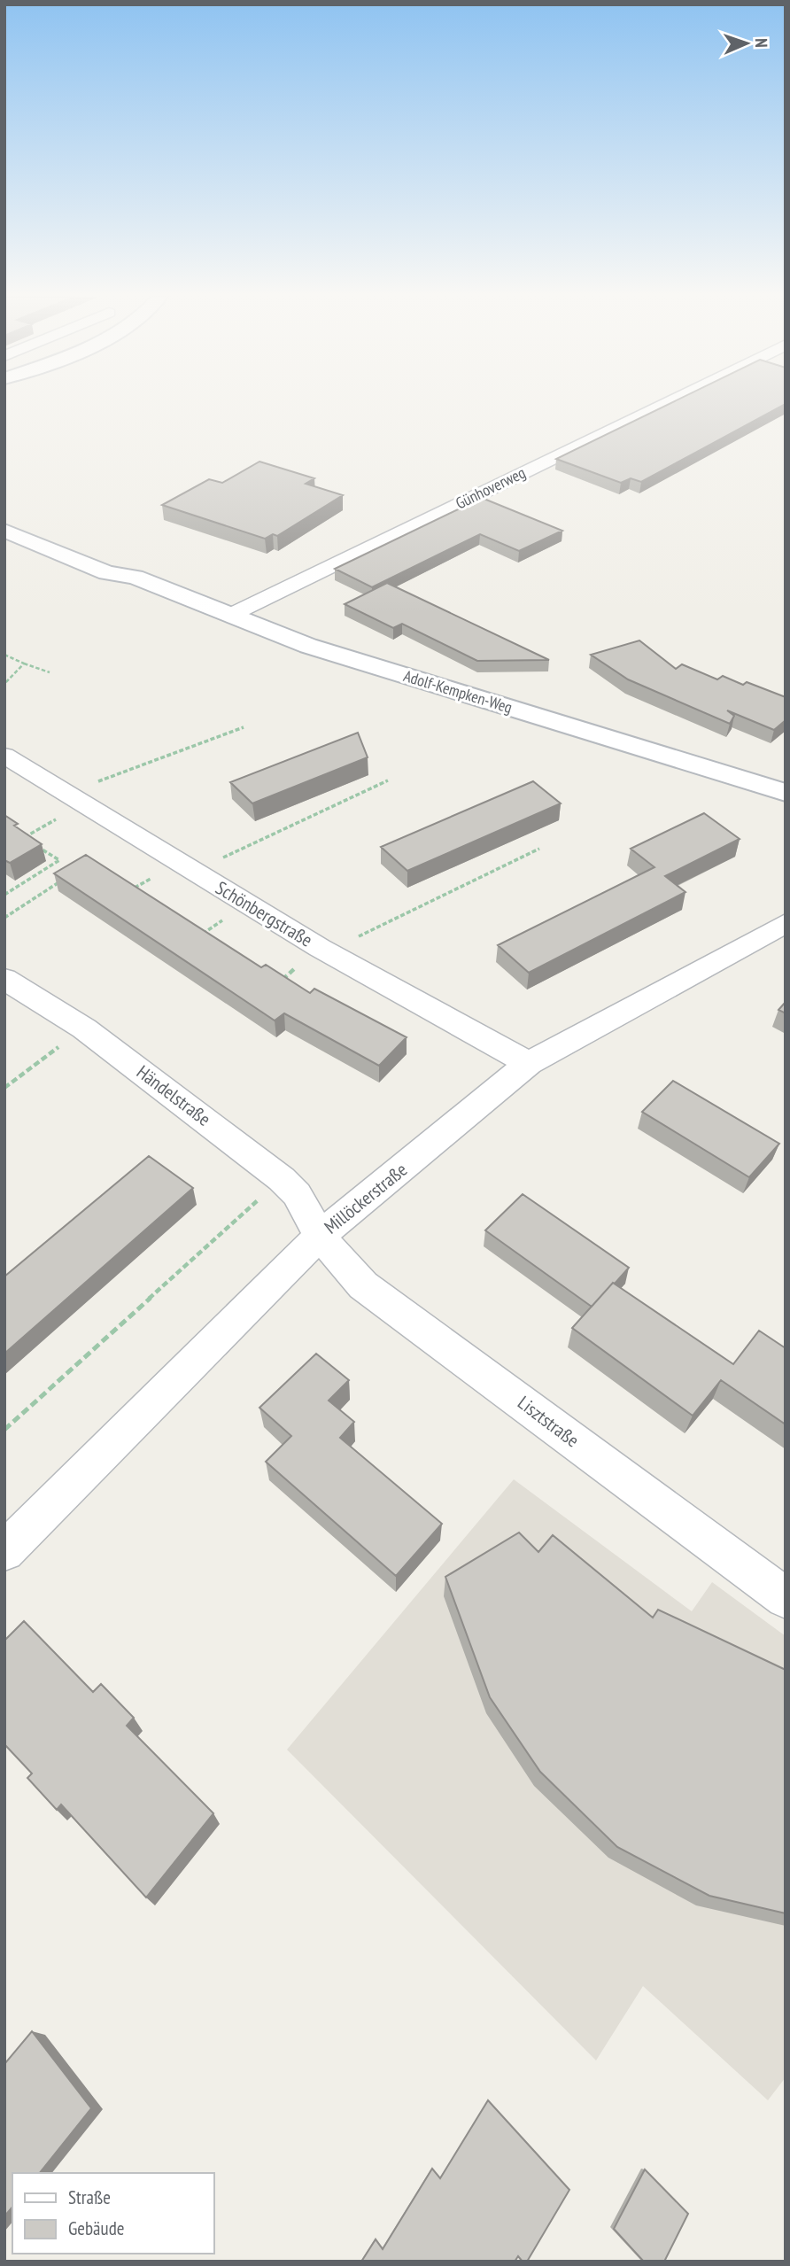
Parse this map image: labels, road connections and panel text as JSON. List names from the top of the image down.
{
  "streets": {
    "main road": ["Adolf-Kempken-Weg"],
    "street": [
      "Günhoverweg",
      "Schönbergstraße",
      "Händelstraße",
      "Millöckerstraße",
      "Lisztstraße"
    ]
  },
  "crossings": [
    ["Günhoverweg", "Adolf-Kempken-Weg"],
    ["Schönbergstraße", "Millöckerstraße"],
    ["Händelstraße", "Millöckerstraße"],
    ["Händelstraße", "Lisztstraße"],
    ["Millöckerstraße", "Lisztstraße"]
  ],
  "legend": ["Straße", "Gebäude"],
  "north": "right"
}
